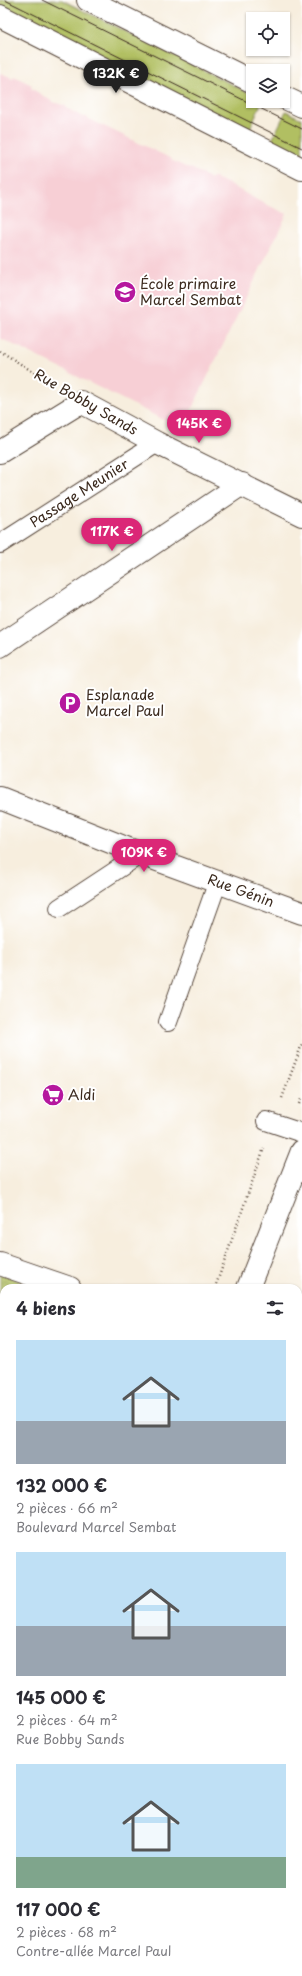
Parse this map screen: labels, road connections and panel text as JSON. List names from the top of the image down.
{
  "streets": {
    "street": ["Rue Bobby Sands", "Rue Génin"],
    "lane": ["Passage Meunier"]
  },
  "crossings": [
    ["Rue Bobby Sands", "Passage Meunier"]
  ],
  "places": {
    "school or university": ["École primaire Marcel Sembat"],
    "parking": ["Esplanade Marcel Paul"],
    "supermarket": ["Aldi"]
  },
  "page": {
    "price": [
      "132K €",
      "145K €",
      "117K €",
      "109K €"
    ],
    "heading": "4 biens",
    "list": [
      {
        "name": "132 000 €",
        "note": "2 pièces · 66 m² · Boulevard Marcel Sembat"
      },
      {
        "name": "145 000 €",
        "note": "2 pièces · 64 m² · Rue Bobby Sands"
      },
      {
        "name": "117 000 €",
        "note": "2 pièces · 68 m² · Contre-allée Marcel Paul"
      }
    ]
  }
}
